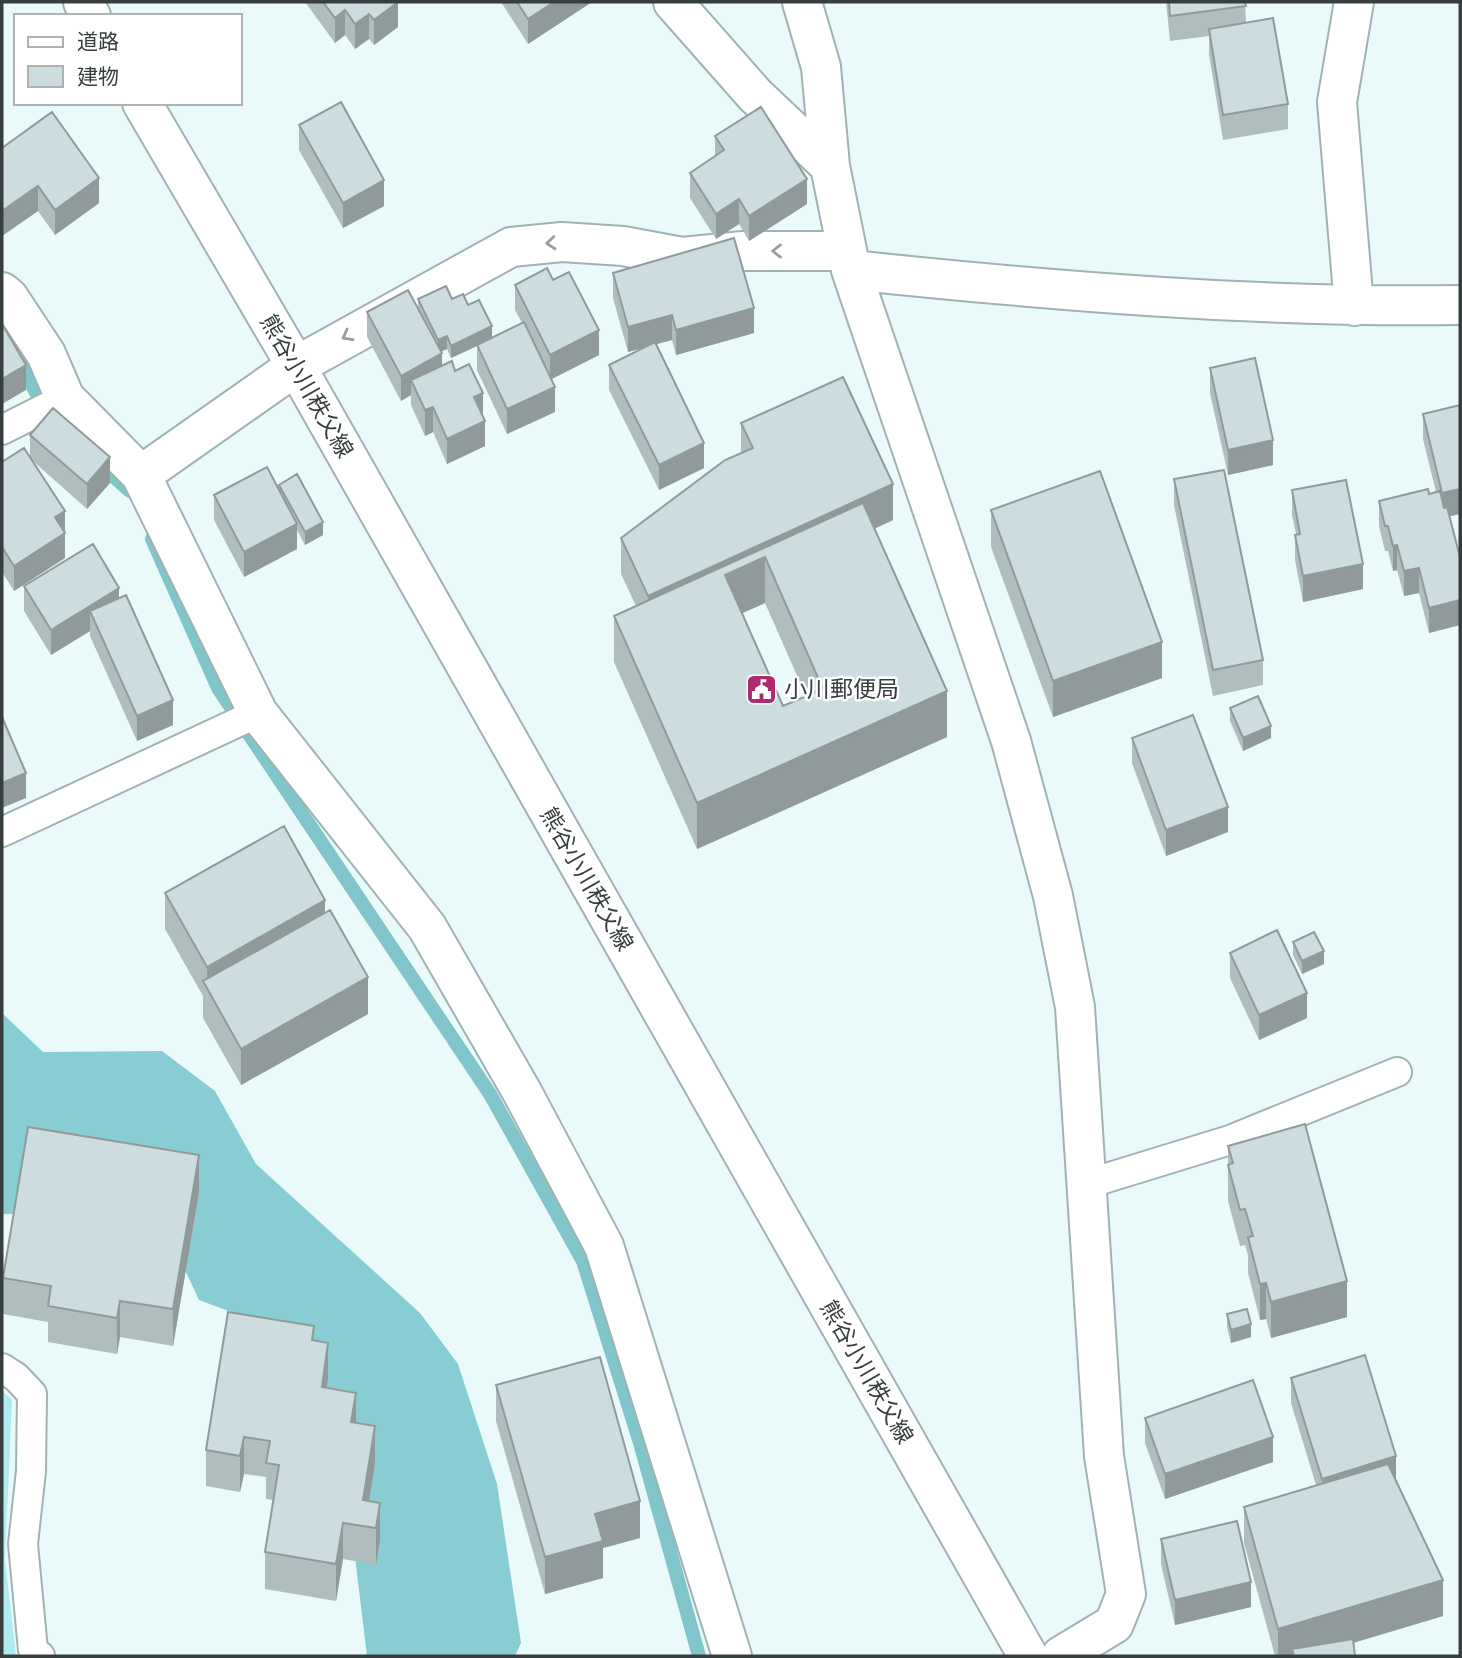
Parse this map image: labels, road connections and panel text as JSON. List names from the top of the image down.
{
  "streets": {
    "street": ["熊谷小川秩父線"]
  },
  "places": {
    "public building": ["小川郵便局"]
  },
  "legend": ["道路", "建物"]
}
